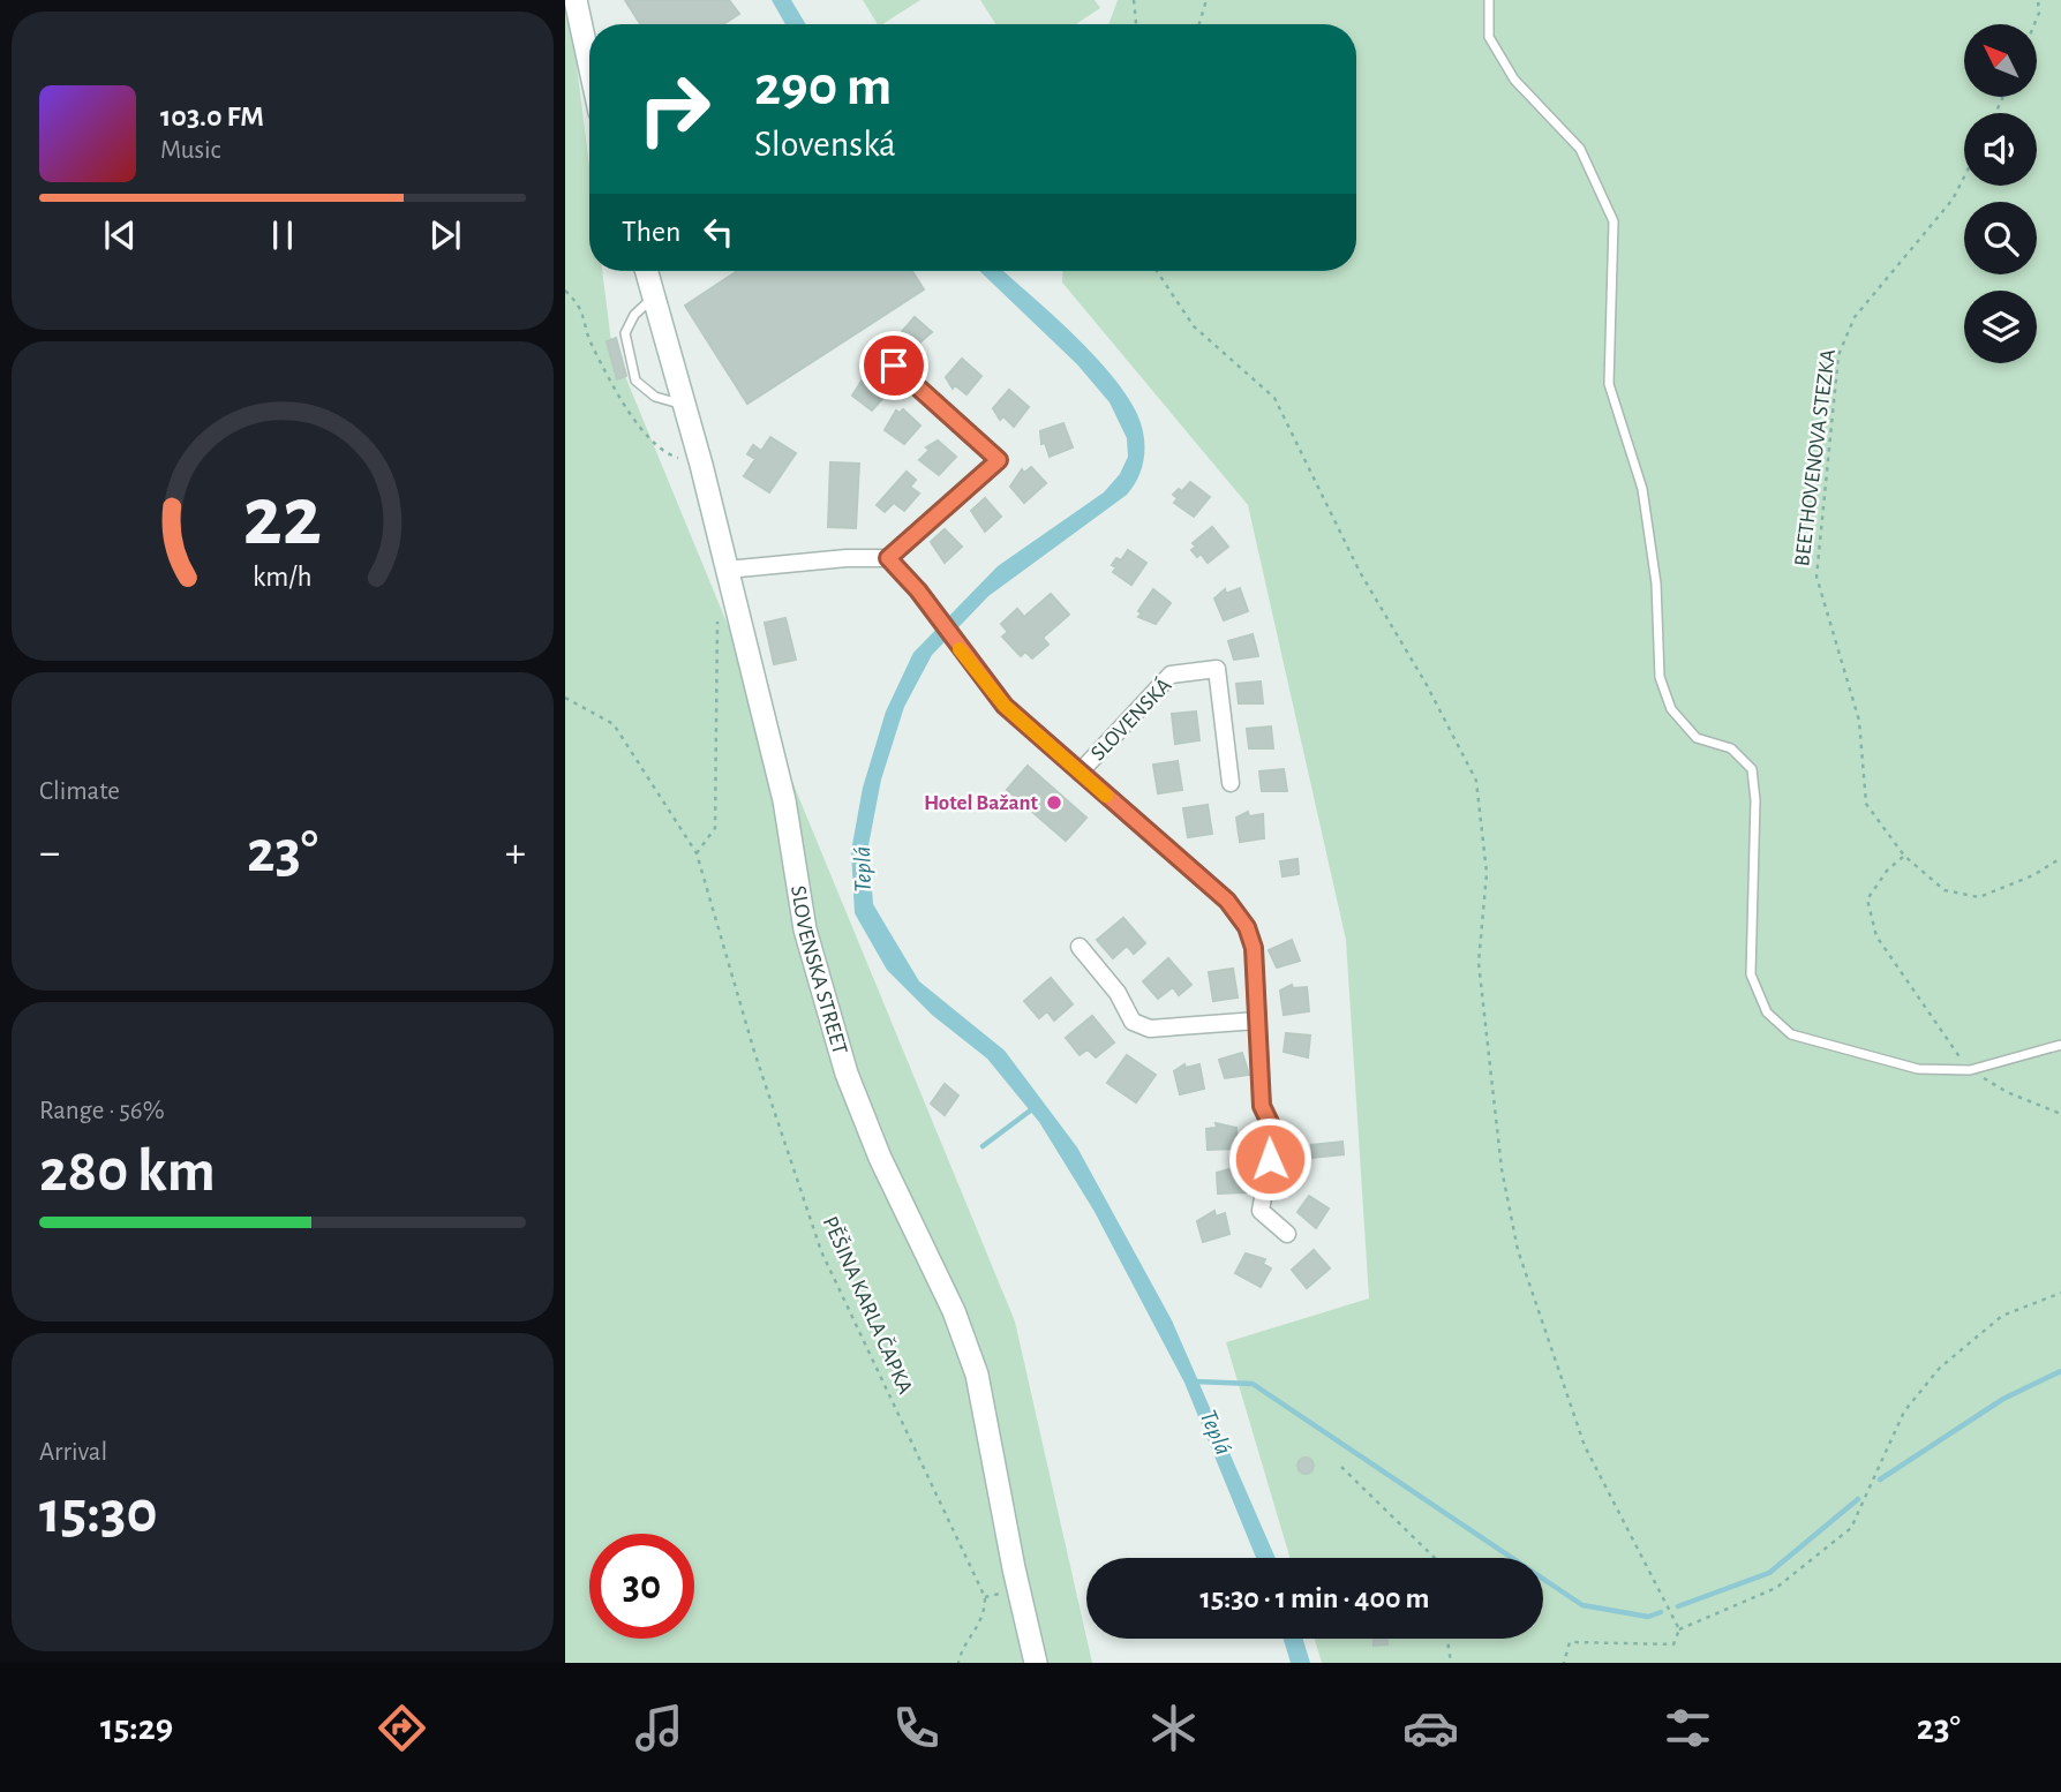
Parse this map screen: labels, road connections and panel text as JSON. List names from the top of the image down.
{
  "streets": {
    "street": ["SLOVENSKÁ", "SLOVENSKA STREET"],
    "path": ["BEETHOVENOVA STEZKA", "PĚŠINA KARLA ČAPKA"]
  },
  "water": ["Teplá"],
  "places": ["Hotel Bažant"],
  "north": "top left",
  "page": {
    "turn": ["290 m", "Slovenská"],
    "song": ["103.0 FM", "Music"],
    "then": "Then",
    "tile": [
      "Climate",
      ["Range · 56%", "280 km"],
      ["Arrival", "15:30"]
    ],
    "heat": ["−", "23°", "+"],
    "limit": "30",
    "trip": "15:30 · 1 min · 400 m",
    "tabs": ["15:29", "23°"],
    "gauge": ["22", "km/h"]
  }
}
